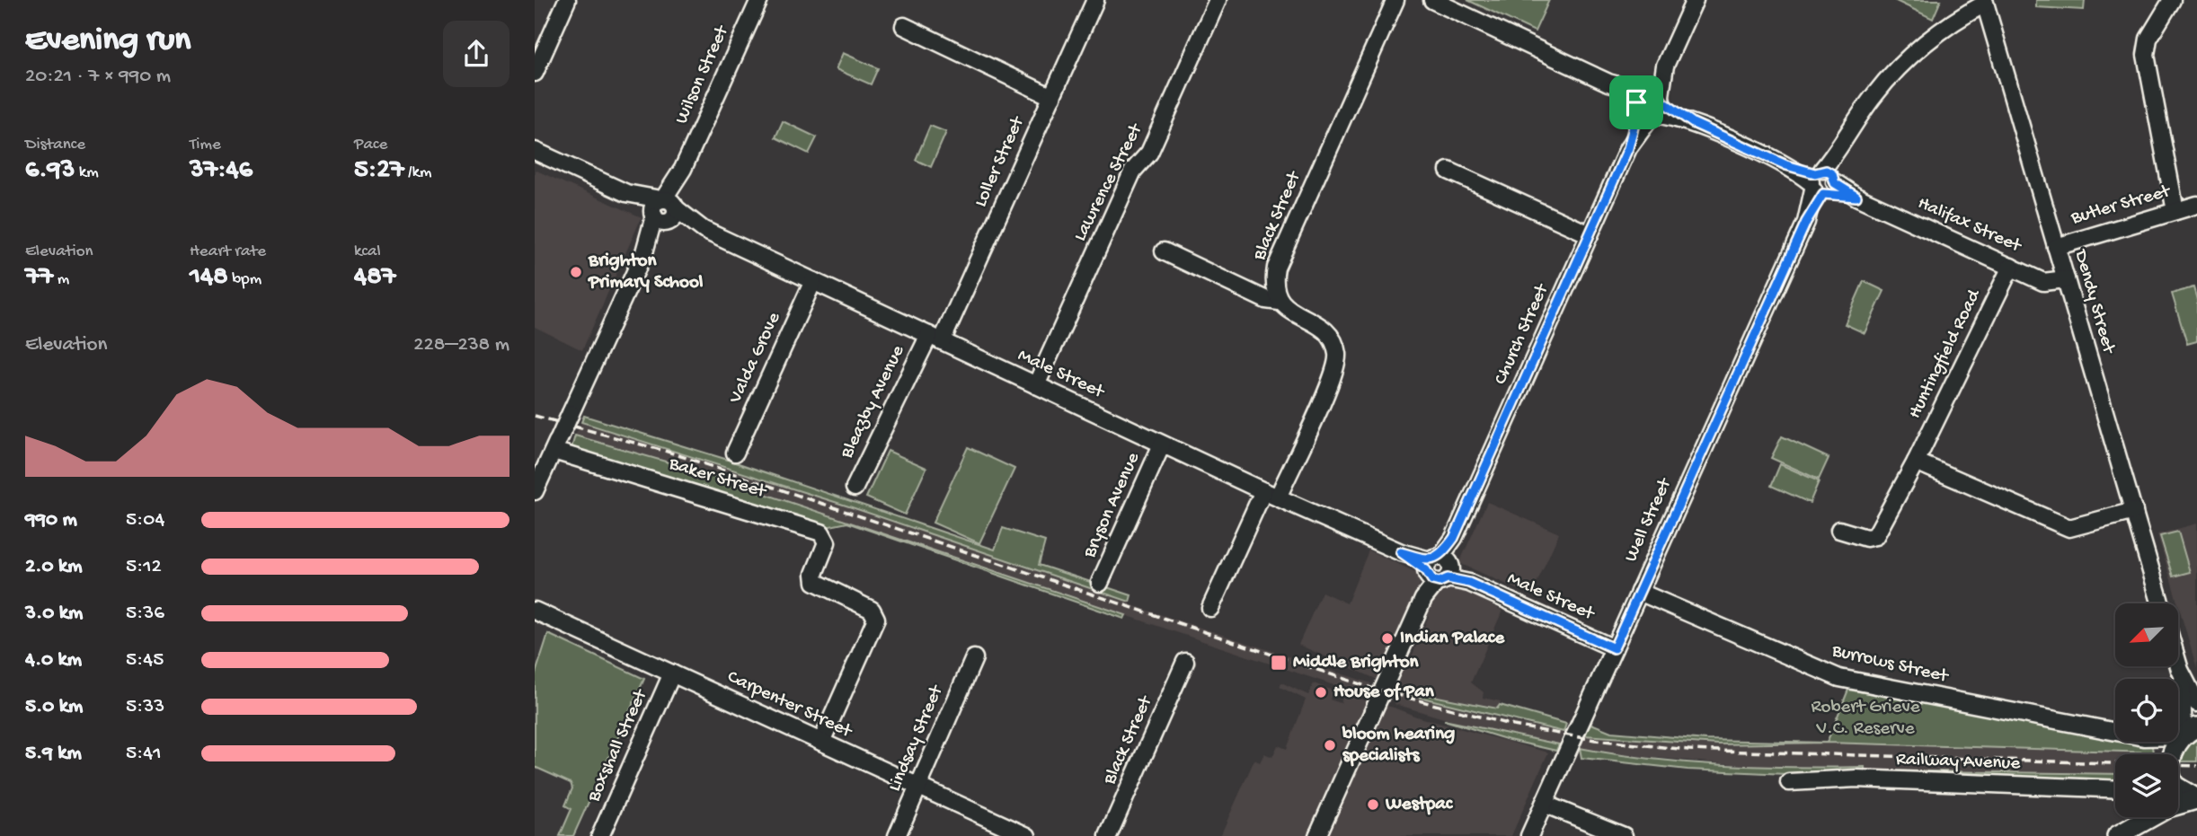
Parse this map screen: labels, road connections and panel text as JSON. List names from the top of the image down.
{
  "streets": {
    "street": [
      "Wilson Street",
      "Loller Street",
      "Lawrence Street",
      "Butler Street",
      "Black Street",
      "Halifax Street",
      "Dendy Street",
      "Church Street",
      "Huntingfield Road",
      "Valda Grove",
      "Male Street",
      "Bleazby Avenue",
      "Baker Street",
      "Bryson Avenue",
      "Well Street",
      "Burrows Street",
      "Carpenter Street",
      "Lindsay Street",
      "Boxshall Street",
      "Railway Avenue"
    ]
  },
  "crossings": [
    ["Wilson Street", "Male Street"],
    ["Wilson Street", "Baker Street"],
    ["Loller Street", "Male Street"],
    ["Loller Street", "Bleazby Avenue"],
    ["Lawrence Street", "Male Street"],
    ["Butler Street", "Dendy Street"],
    ["Halifax Street", "Dendy Street"],
    ["Halifax Street", "Church Street"],
    ["Halifax Street", "Huntingfield Road"],
    ["Halifax Street", "Well Street"],
    ["Dendy Street", "Well Street"],
    ["Church Street", "Male Street"],
    ["Valda Grove", "Male Street"],
    ["Male Street", "Bleazby Avenue"],
    ["Male Street", "Bryson Avenue"],
    ["Male Street", "Well Street"],
    ["Baker Street", "Carpenter Street"],
    ["Well Street", "Burrows Street"],
    ["Carpenter Street", "Lindsay Street"],
    ["Carpenter Street", "Boxshall Street"]
  ],
  "parks": ["Robert Grieve V.C. Reserve"],
  "places": {
    "other": [
      "Brighton Primary School",
      "Indian Palace",
      "House of Pan",
      "bloom hearing specialists",
      "Westpac"
    ],
    "transit": ["Middle Brighton"]
  },
  "north": "bottom left",
  "page": {
    "heading": ["Evening run", "20:21 · 7 × 990 m"],
    "stats": [
      ["Distance", "6.93 km"],
      ["Time", "37:46"],
      ["Pace", "5:27 /km"],
      ["Elevation", "77 m"],
      ["Heart rate", "148 bpm"],
      ["kcal", "487"]
    ],
    "chart": ["Elevation", "228–238 m"],
    "list": [
      {
        "name": "990 m",
        "note": "5:04"
      },
      {
        "name": "2.0 km",
        "note": "5:12"
      },
      {
        "name": "3.0 km",
        "note": "5:36"
      },
      {
        "name": "4.0 km",
        "note": "5:45"
      },
      {
        "name": "5.0 km",
        "note": "5:33"
      },
      {
        "name": "5.9 km",
        "note": "5:41"
      }
    ]
  }
}
